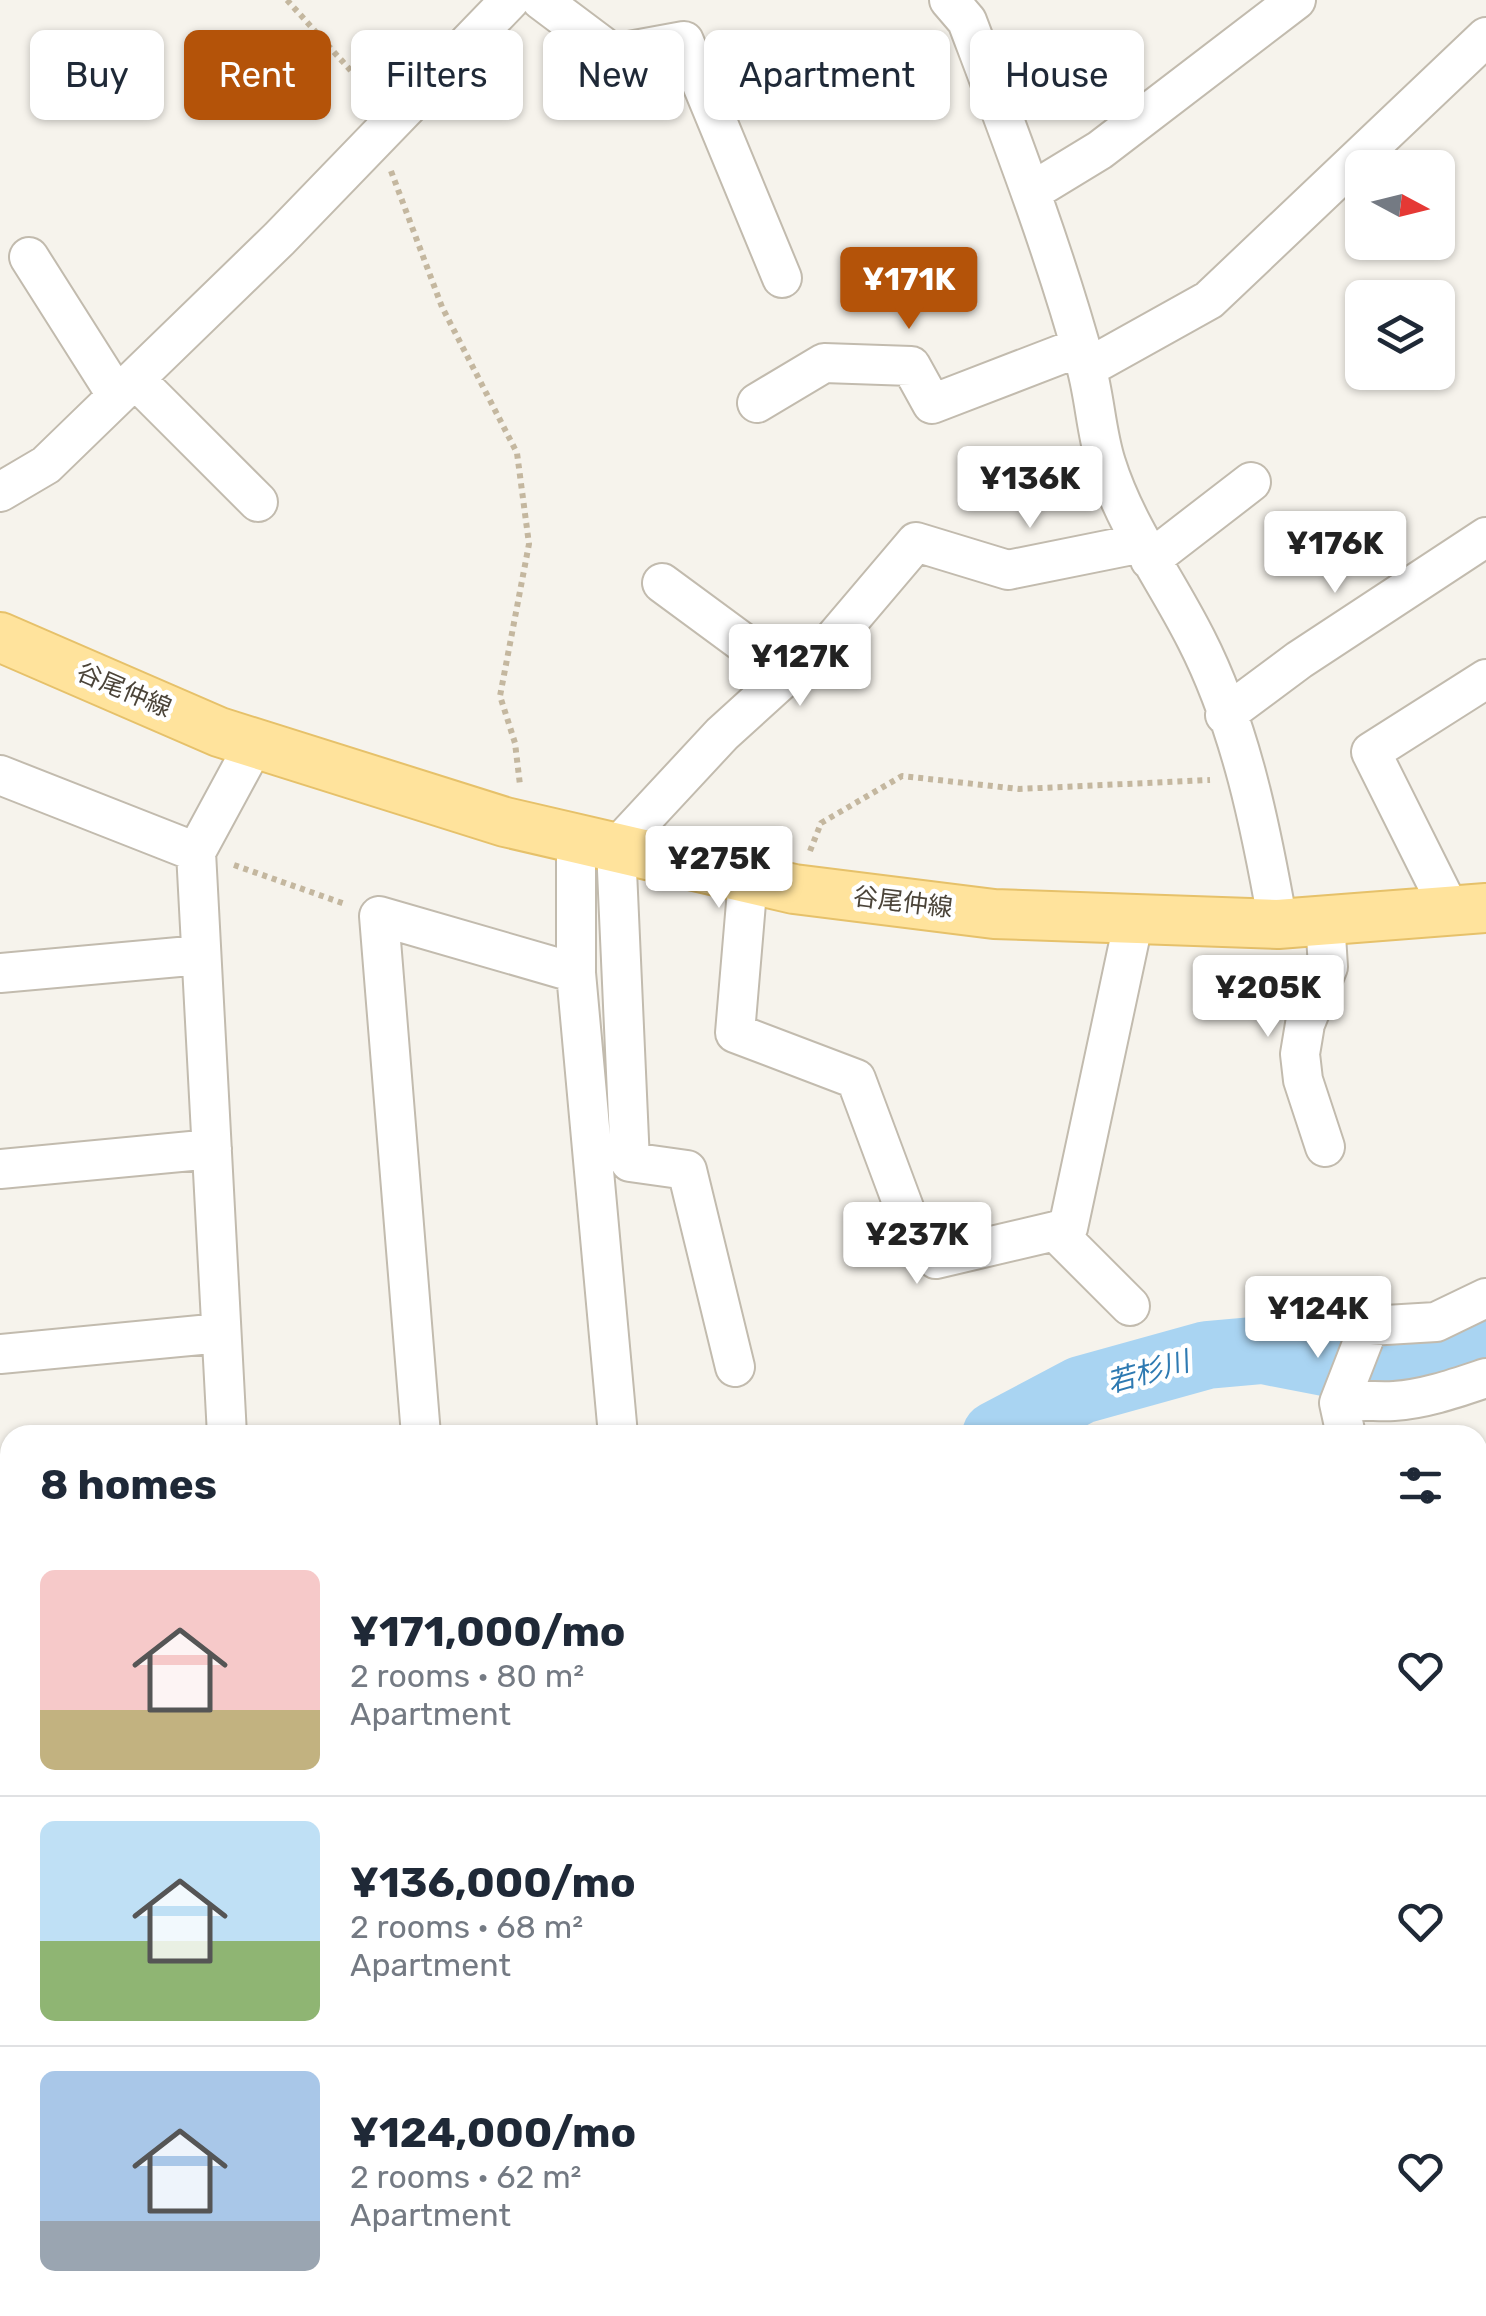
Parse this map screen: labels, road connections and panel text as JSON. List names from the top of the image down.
{
  "streets": {
    "main road": ["谷尾仲線"]
  },
  "water": ["若杉川"],
  "north": "right",
  "page": {
    "chip": [
      "Buy",
      "Rent",
      "Filters",
      "New",
      "Apartment",
      "House"
    ],
    "price": [
      "¥171K",
      "¥136K",
      "¥176K",
      "¥127K",
      "¥275K",
      "¥205K",
      "¥237K",
      "¥124K"
    ],
    "heading": "8 homes",
    "list": [
      {
        "name": "¥171,000/mo",
        "note": "2 rooms · 80 m² · Apartment"
      },
      {
        "name": "¥136,000/mo",
        "note": "2 rooms · 68 m² · Apartment"
      },
      {
        "name": "¥124,000/mo",
        "note": "2 rooms · 62 m² · Apartment"
      }
    ]
  }
}
